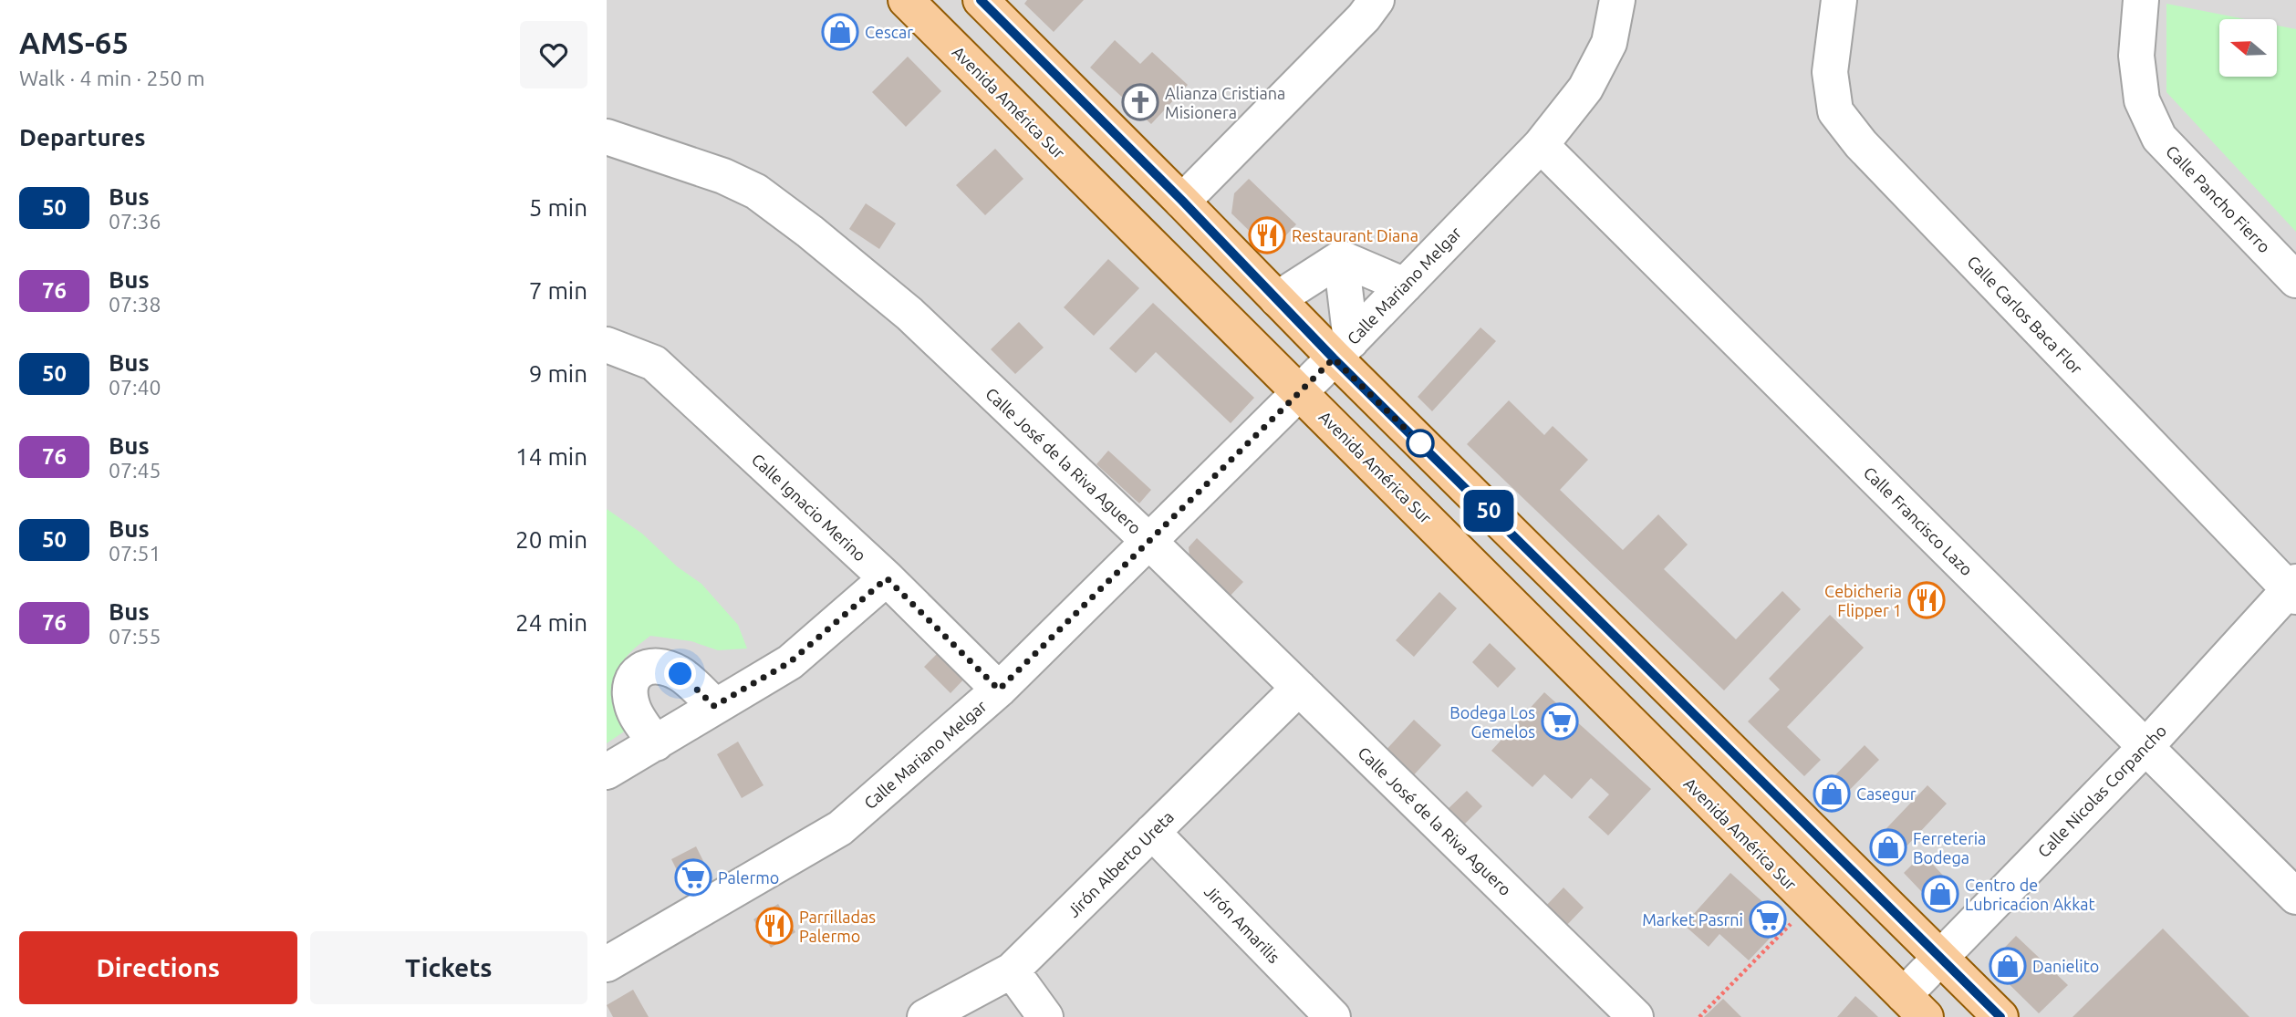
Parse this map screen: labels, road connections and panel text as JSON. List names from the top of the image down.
{
  "streets": {
    "main road": ["Avenida América Sur"],
    "street": [
      "Calle Pancho Fierro",
      "Calle Mariano Melgar",
      "Calle Carlos Baca Flor",
      "Calle José de la Riva Aguero",
      "Calle Ignacio Merino",
      "Calle Francisco Lazo",
      "Calle Nicolas Corpancho",
      "Jirón Alberto Ureta",
      "Jirón Amarilis"
    ]
  },
  "crossings": [
    ["Avenida América Sur", "Calle Mariano Melgar"],
    ["Avenida América Sur", "Calle Nicolas Corpancho"],
    ["Calle Mariano Melgar", "Calle José de la Riva Aguero"],
    ["Calle Mariano Melgar", "Calle Ignacio Merino"],
    ["Calle Mariano Melgar", "Calle Francisco Lazo"],
    ["Calle Carlos Baca Flor", "Calle Nicolas Corpancho"],
    ["Calle José de la Riva Aguero", "Jirón Alberto Ureta"],
    ["Calle Francisco Lazo", "Calle Nicolas Corpancho"],
    ["Jirón Alberto Ureta", "Jirón Amarilis"]
  ],
  "places": {
    "shop": [
      "Cescar",
      "Casegur",
      "Ferreteria Bodega",
      "Centro de Lubricacion Akkat",
      "Danielito"
    ],
    "church": ["Alianza Cristiana Misionera"],
    "restaurant": ["Restaurant Diana", "Cebicheria Flipper 1", "Parrilladas Palermo"],
    "supermarket": ["Bodega Los Gemelos", "Palermo", "Market Pasrni"]
  },
  "lines": ["bus line 50"],
  "north": "left",
  "page": {
    "heading": [
      ["AMS-65", "Walk · 4 min · 250 m"],
      "Departures"
    ],
    "on_map": "50",
    "list": [
      {
        "mark": "50",
        "name": "Bus",
        "note": "07:36",
        "value": "5 min"
      },
      {
        "mark": "76",
        "name": "Bus",
        "note": "07:38",
        "value": "7 min"
      },
      {
        "mark": "50",
        "name": "Bus",
        "note": "07:40",
        "value": "9 min"
      },
      {
        "mark": "76",
        "name": "Bus",
        "note": "07:45",
        "value": "14 min"
      },
      {
        "mark": "50",
        "name": "Bus",
        "note": "07:51",
        "value": "20 min"
      },
      {
        "mark": "76",
        "name": "Bus",
        "note": "07:55",
        "value": "24 min"
      }
    ],
    "buttons": ["Directions", "Tickets"]
  }
}
